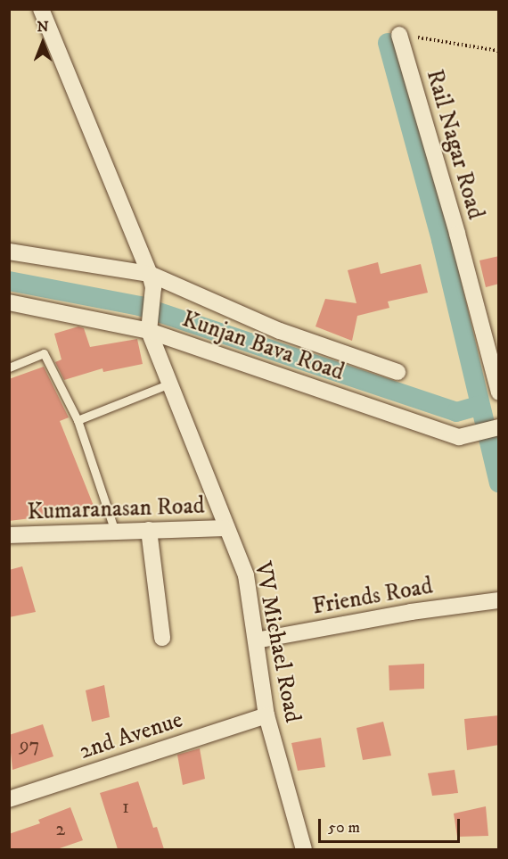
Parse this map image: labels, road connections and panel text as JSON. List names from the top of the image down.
{
  "streets": {
    "street": [
      "Rail Nagar Road",
      "Kunjan Bava Road",
      "Kumaranasan Road",
      "Friends Road",
      "VV Michael Road",
      "2nd Avenue"
    ]
  },
  "crossings": [
    ["Kunjan Bava Road", "VV Michael Road"],
    ["Kumaranasan Road", "VV Michael Road"],
    ["Friends Road", "VV Michael Road"],
    ["VV Michael Road", "2nd Avenue"]
  ],
  "house_numbers": ["97", "1", "2"],
  "scale_bar": "50 m",
  "north": "top"
}
